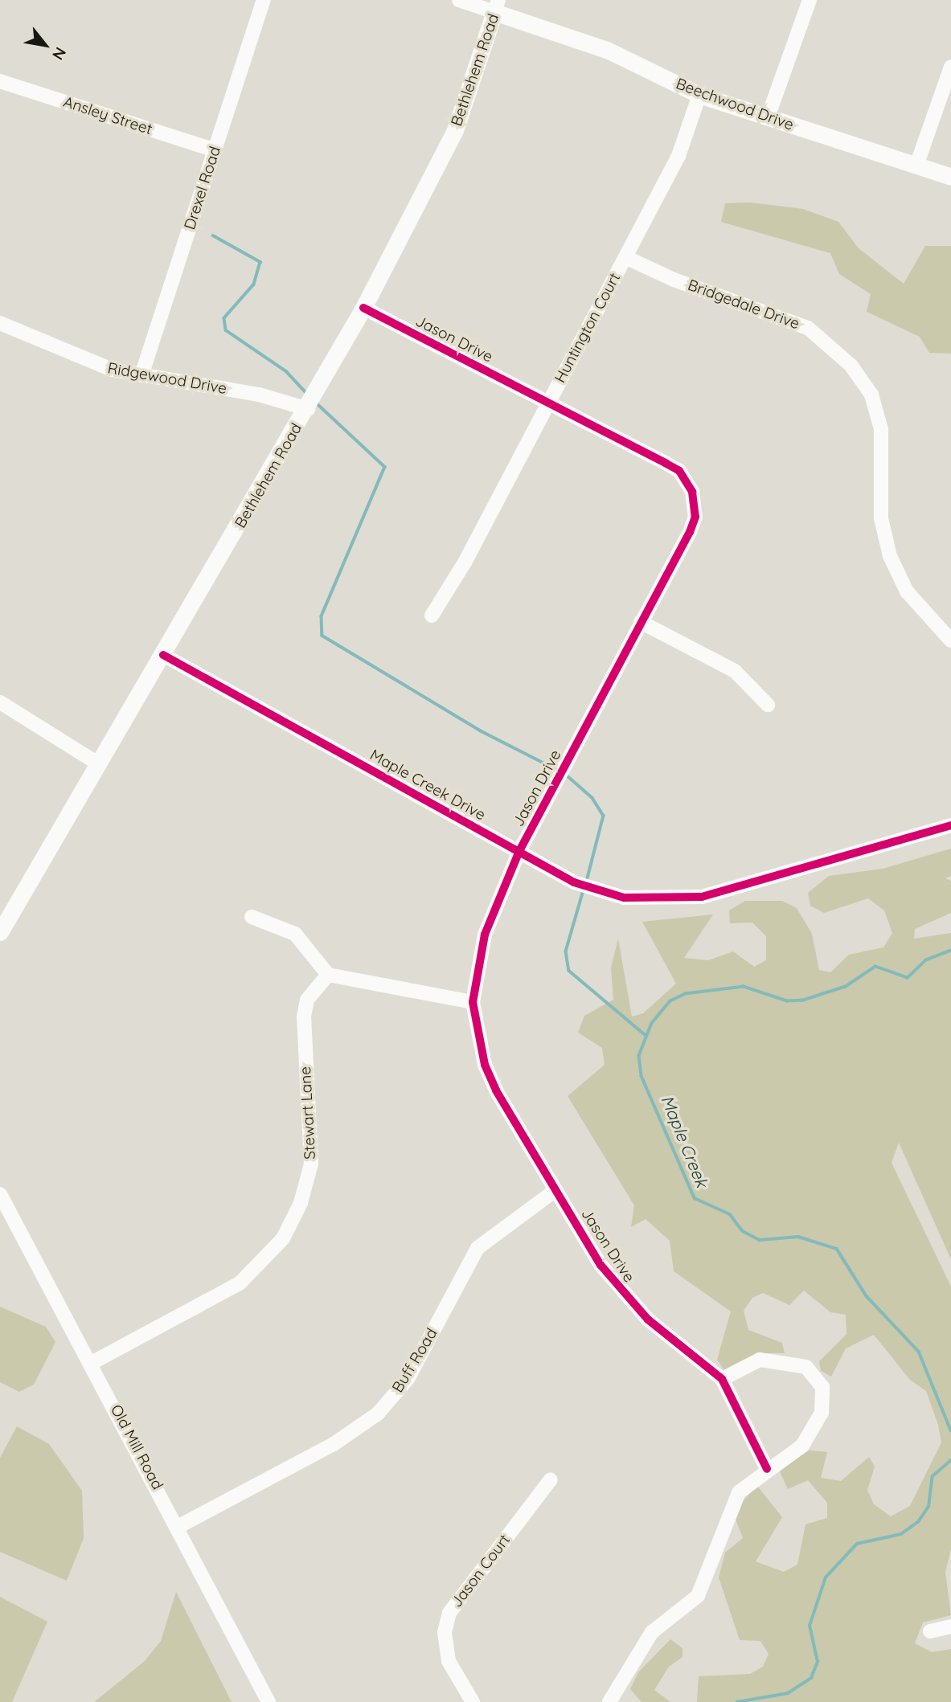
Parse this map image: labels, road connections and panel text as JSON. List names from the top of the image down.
{
  "streets": {
    "main road": ["Bethlehem Road", "Beechwood Drive"],
    "street": [
      "Ansley Street",
      "Drexel Road",
      "Bridgedale Drive",
      "Huntington Court",
      "Jason Drive",
      "Ridgewood Drive",
      "Maple Creek Drive",
      "Stewart Lane",
      "Buff Road",
      "Old Mill Road",
      "Jason Court"
    ]
  },
  "crossings": [
    ["Bethlehem Road", "Beechwood Drive"],
    ["Bethlehem Road", "Jason Drive"],
    ["Bethlehem Road", "Ridgewood Drive"],
    ["Bethlehem Road", "Maple Creek Drive"],
    ["Beechwood Drive", "Huntington Court"],
    ["Ansley Street", "Drexel Road"],
    ["Drexel Road", "Ridgewood Drive"],
    ["Bridgedale Drive", "Huntington Court"],
    ["Huntington Court", "Jason Drive"],
    ["Jason Drive", "Maple Creek Drive"],
    ["Jason Drive", "Buff Road"],
    ["Stewart Lane", "Old Mill Road"],
    ["Buff Road", "Old Mill Road"]
  ],
  "water": ["Maple Creek"],
  "north": "bottom right"
}
